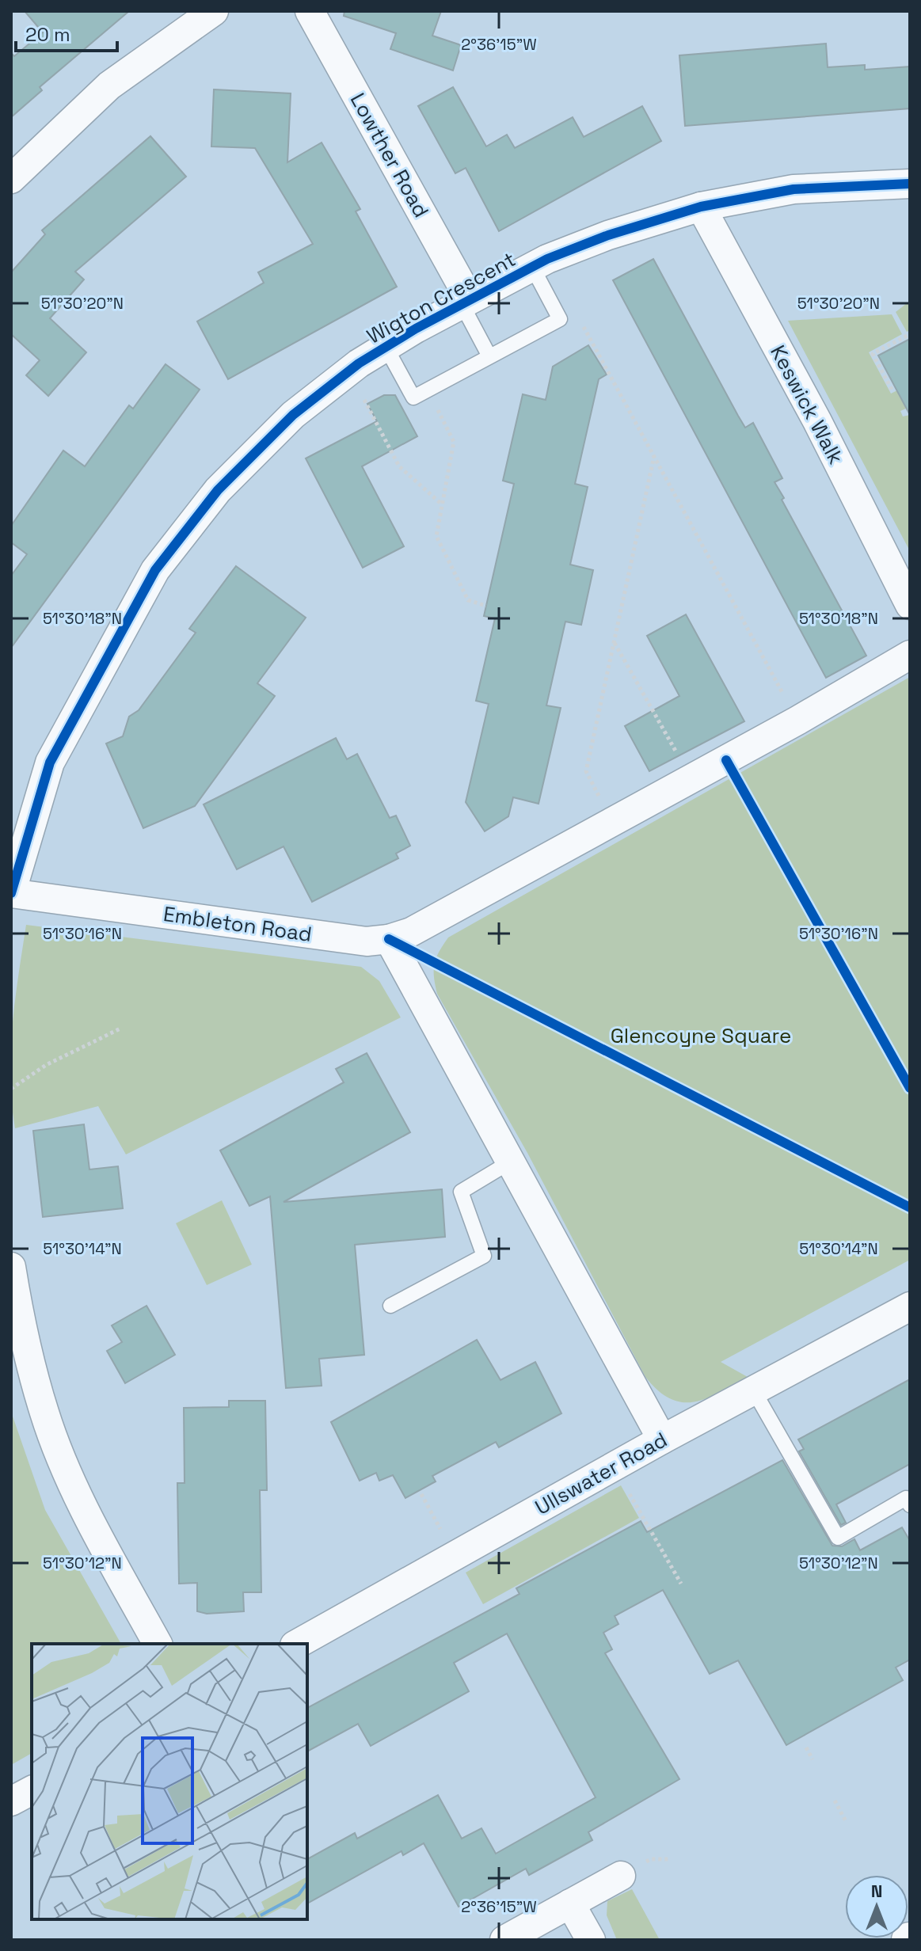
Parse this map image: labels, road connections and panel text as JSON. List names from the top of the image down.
{
  "streets": {
    "street": [
      "Lowther Road",
      "Wigton Crescent",
      "Keswick Walk",
      "Embleton Road",
      "Ullswater Road"
    ]
  },
  "crossings": [
    ["Lowther Road", "Wigton Crescent"],
    ["Wigton Crescent", "Keswick Walk"],
    ["Wigton Crescent", "Embleton Road"]
  ],
  "parks": ["Glencoyne Square"],
  "scale_bar": "20 m",
  "north": "top",
  "coordinates": [
    "2°36'15\"W",
    "51°30'20\"N",
    "51°30'18\"N",
    "51°30'16\"N",
    "51°30'14\"N",
    "51°30'12\"N"
  ]
}
